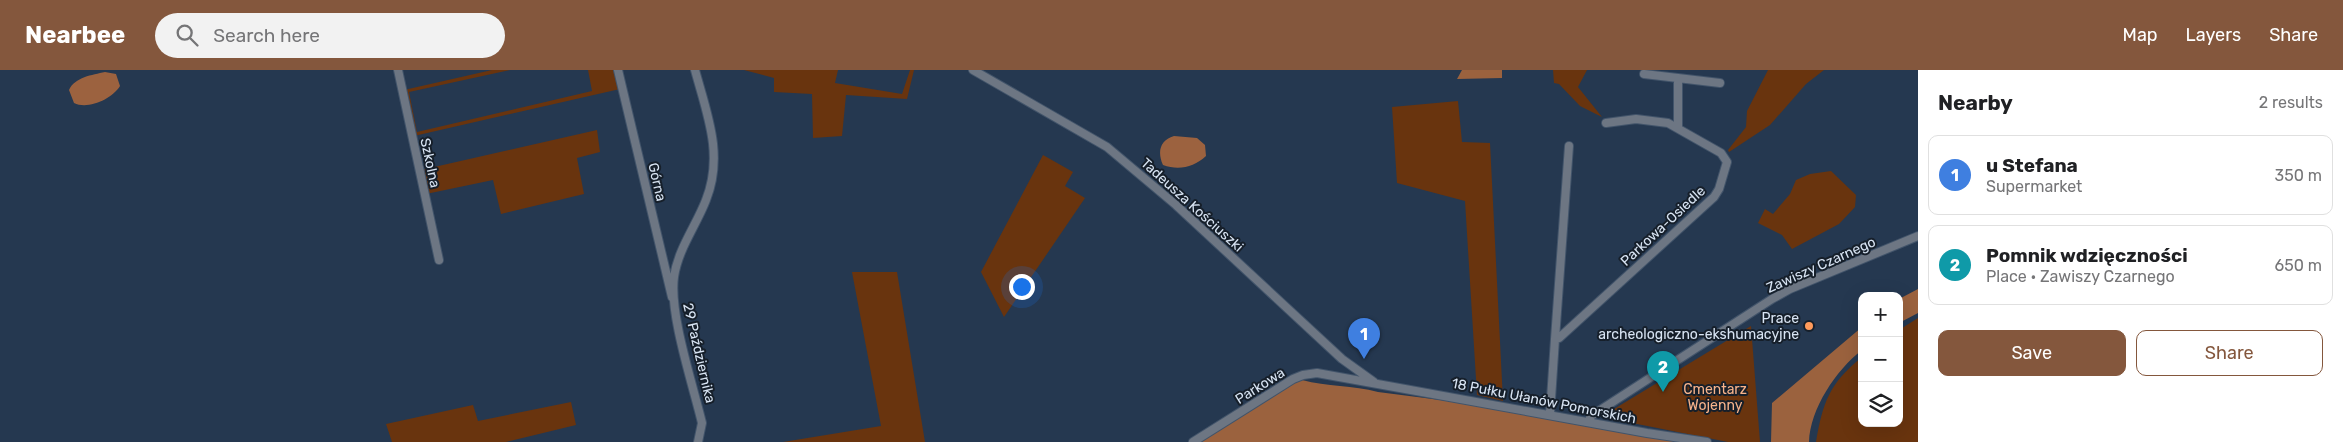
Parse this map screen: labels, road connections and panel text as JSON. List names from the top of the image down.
{
  "streets": {
    "street": [
      "Szkolna",
      "Górna",
      "Tadeusza Kościuszki",
      "Parkowa-Osiedle",
      "Zawiszy Czarnego",
      "29 Października",
      "Parkowa",
      "18 Pułku Ułanów Pomorskich"
    ]
  },
  "crossings": [
    ["Górna", "29 Października"],
    ["Tadeusza Kościuszki", "Parkowa"],
    ["Tadeusza Kościuszki", "18 Pułku Ułanów Pomorskich"],
    ["Zawiszy Czarnego", "18 Pułku Ułanów Pomorskich"],
    ["Parkowa", "18 Pułku Ułanów Pomorskich"]
  ],
  "parks": ["Cmentarz Wojenny"],
  "places": ["Prace archeologiczno-ekshumacyjne"],
  "page": {
    "header": "Nearbee",
    "search": "Search here",
    "nav": ["Map", "Layers", "Share"],
    "heading": ["Nearby", "2 results"],
    "list": [
      {
        "mark": "1",
        "name": "u Stefana",
        "note": "Supermarket",
        "value": "350 m"
      },
      {
        "mark": "2",
        "name": "Pomnik wdzięczności",
        "note": "Place · Zawiszy Czarnego",
        "value": "650 m"
      }
    ],
    "map_buttons": ["+", "−"],
    "buttons": ["Save", "Share"],
    "pins": ["1", "2"]
  }
}
